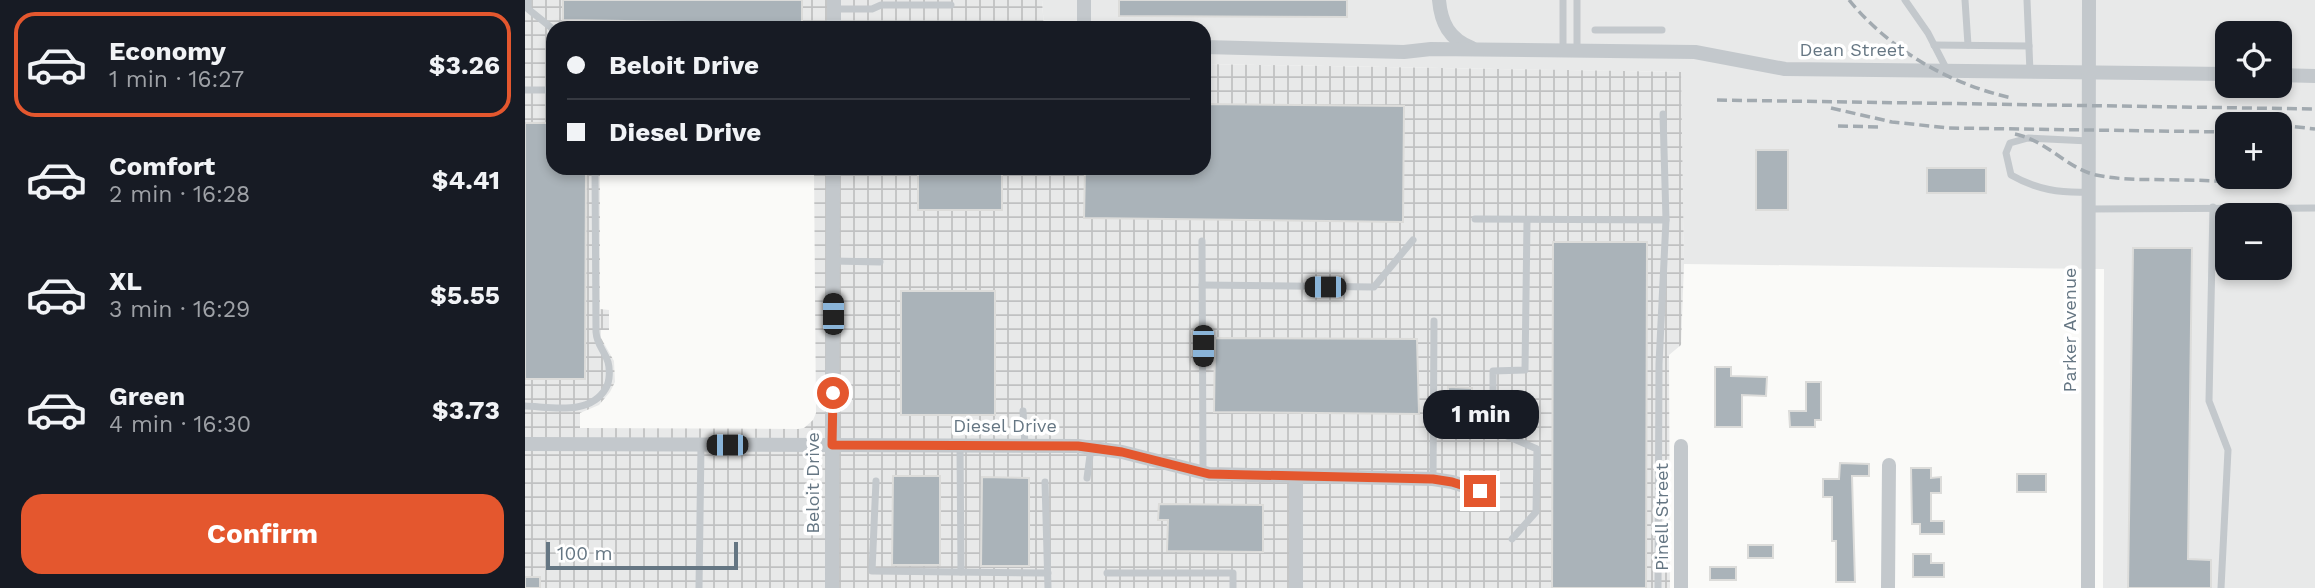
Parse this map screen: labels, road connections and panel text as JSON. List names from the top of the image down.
{
  "streets": {
    "street": [
      "Dean Street",
      "Parker Avenue",
      "Diesel Drive",
      "Beloit Drive",
      "Pinell Street"
    ]
  },
  "crossings": [
    ["Dean Street", "Parker Avenue"],
    ["Diesel Drive", "Beloit Drive"]
  ],
  "scale_bar": "100 m",
  "page": {
    "list": [
      {
        "name": "Economy",
        "note": "1 min · 16:27",
        "value": "$3.26"
      },
      {
        "name": "Comfort",
        "note": "2 min · 16:28",
        "value": "$4.41"
      },
      {
        "name": "XL",
        "note": "3 min · 16:29",
        "value": "$5.55"
      },
      {
        "name": "Green",
        "note": "4 min · 16:30",
        "value": "$3.73"
      }
    ],
    "map_buttons": ["+", "−"],
    "banner": ["Beloit Drive", "Diesel Drive"],
    "bubble": "1 min",
    "buttons": "Confirm",
    "scale": "100 m"
  }
}
